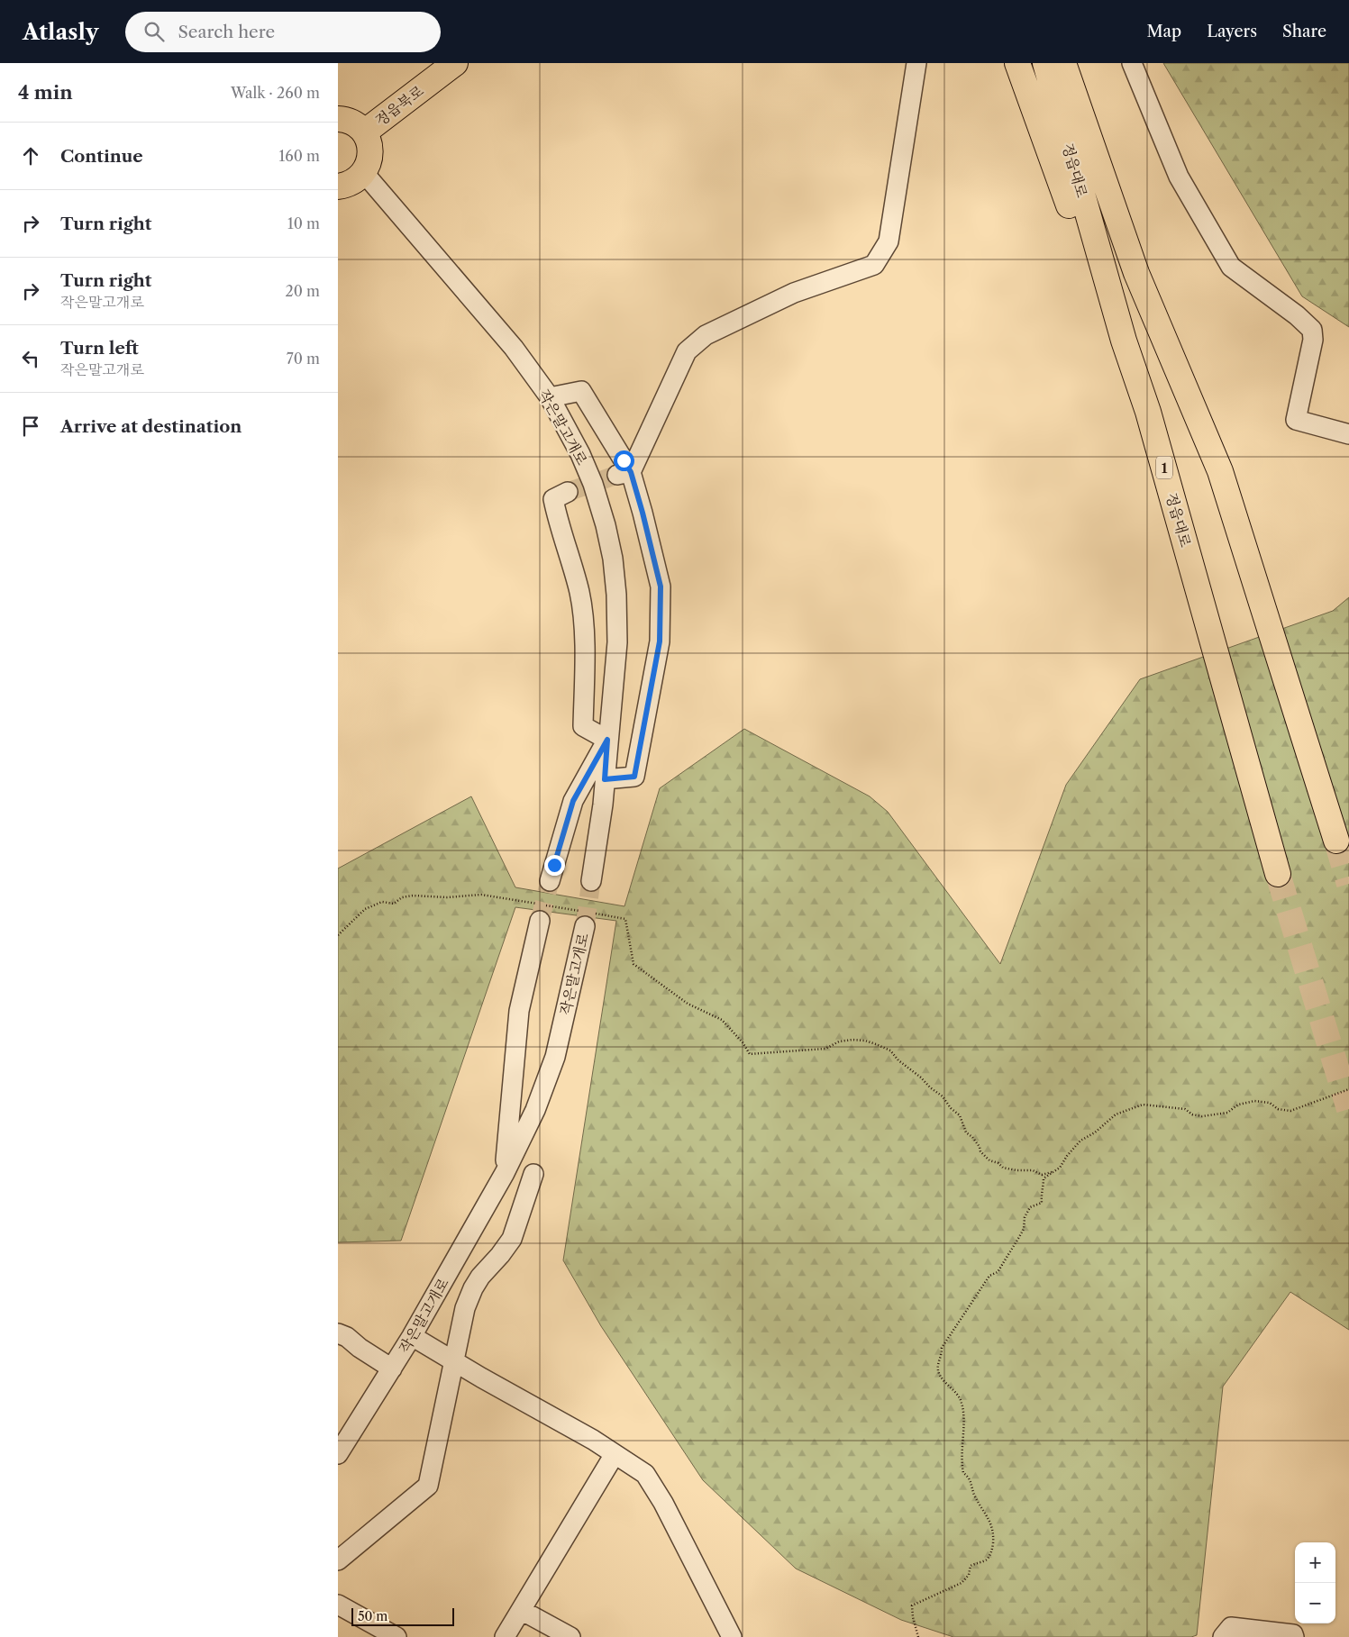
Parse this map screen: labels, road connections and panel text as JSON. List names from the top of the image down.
{
  "streets": {
    "main road": ["정읍북로", "정읍대로", "1"],
    "street": ["작은말고개로"]
  },
  "crossings": [
    ["정읍북로", "작은말고개로"]
  ],
  "scale_bar": "50 m",
  "page": {
    "header": "Atlasly",
    "search": "Search here",
    "nav": ["Map", "Layers", "Share"],
    "heading": ["4 min", "Walk · 260 m"],
    "list": [
      ["Continue", "160 m"],
      ["Turn right", "10 m"],
      ["Turn right", "작은말고개로", "20 m"],
      ["Turn left", "작은말고개로", "70 m"],
      "Arrive at destination"
    ],
    "map_buttons": ["+", "−"],
    "scale": "50 m"
  }
}
